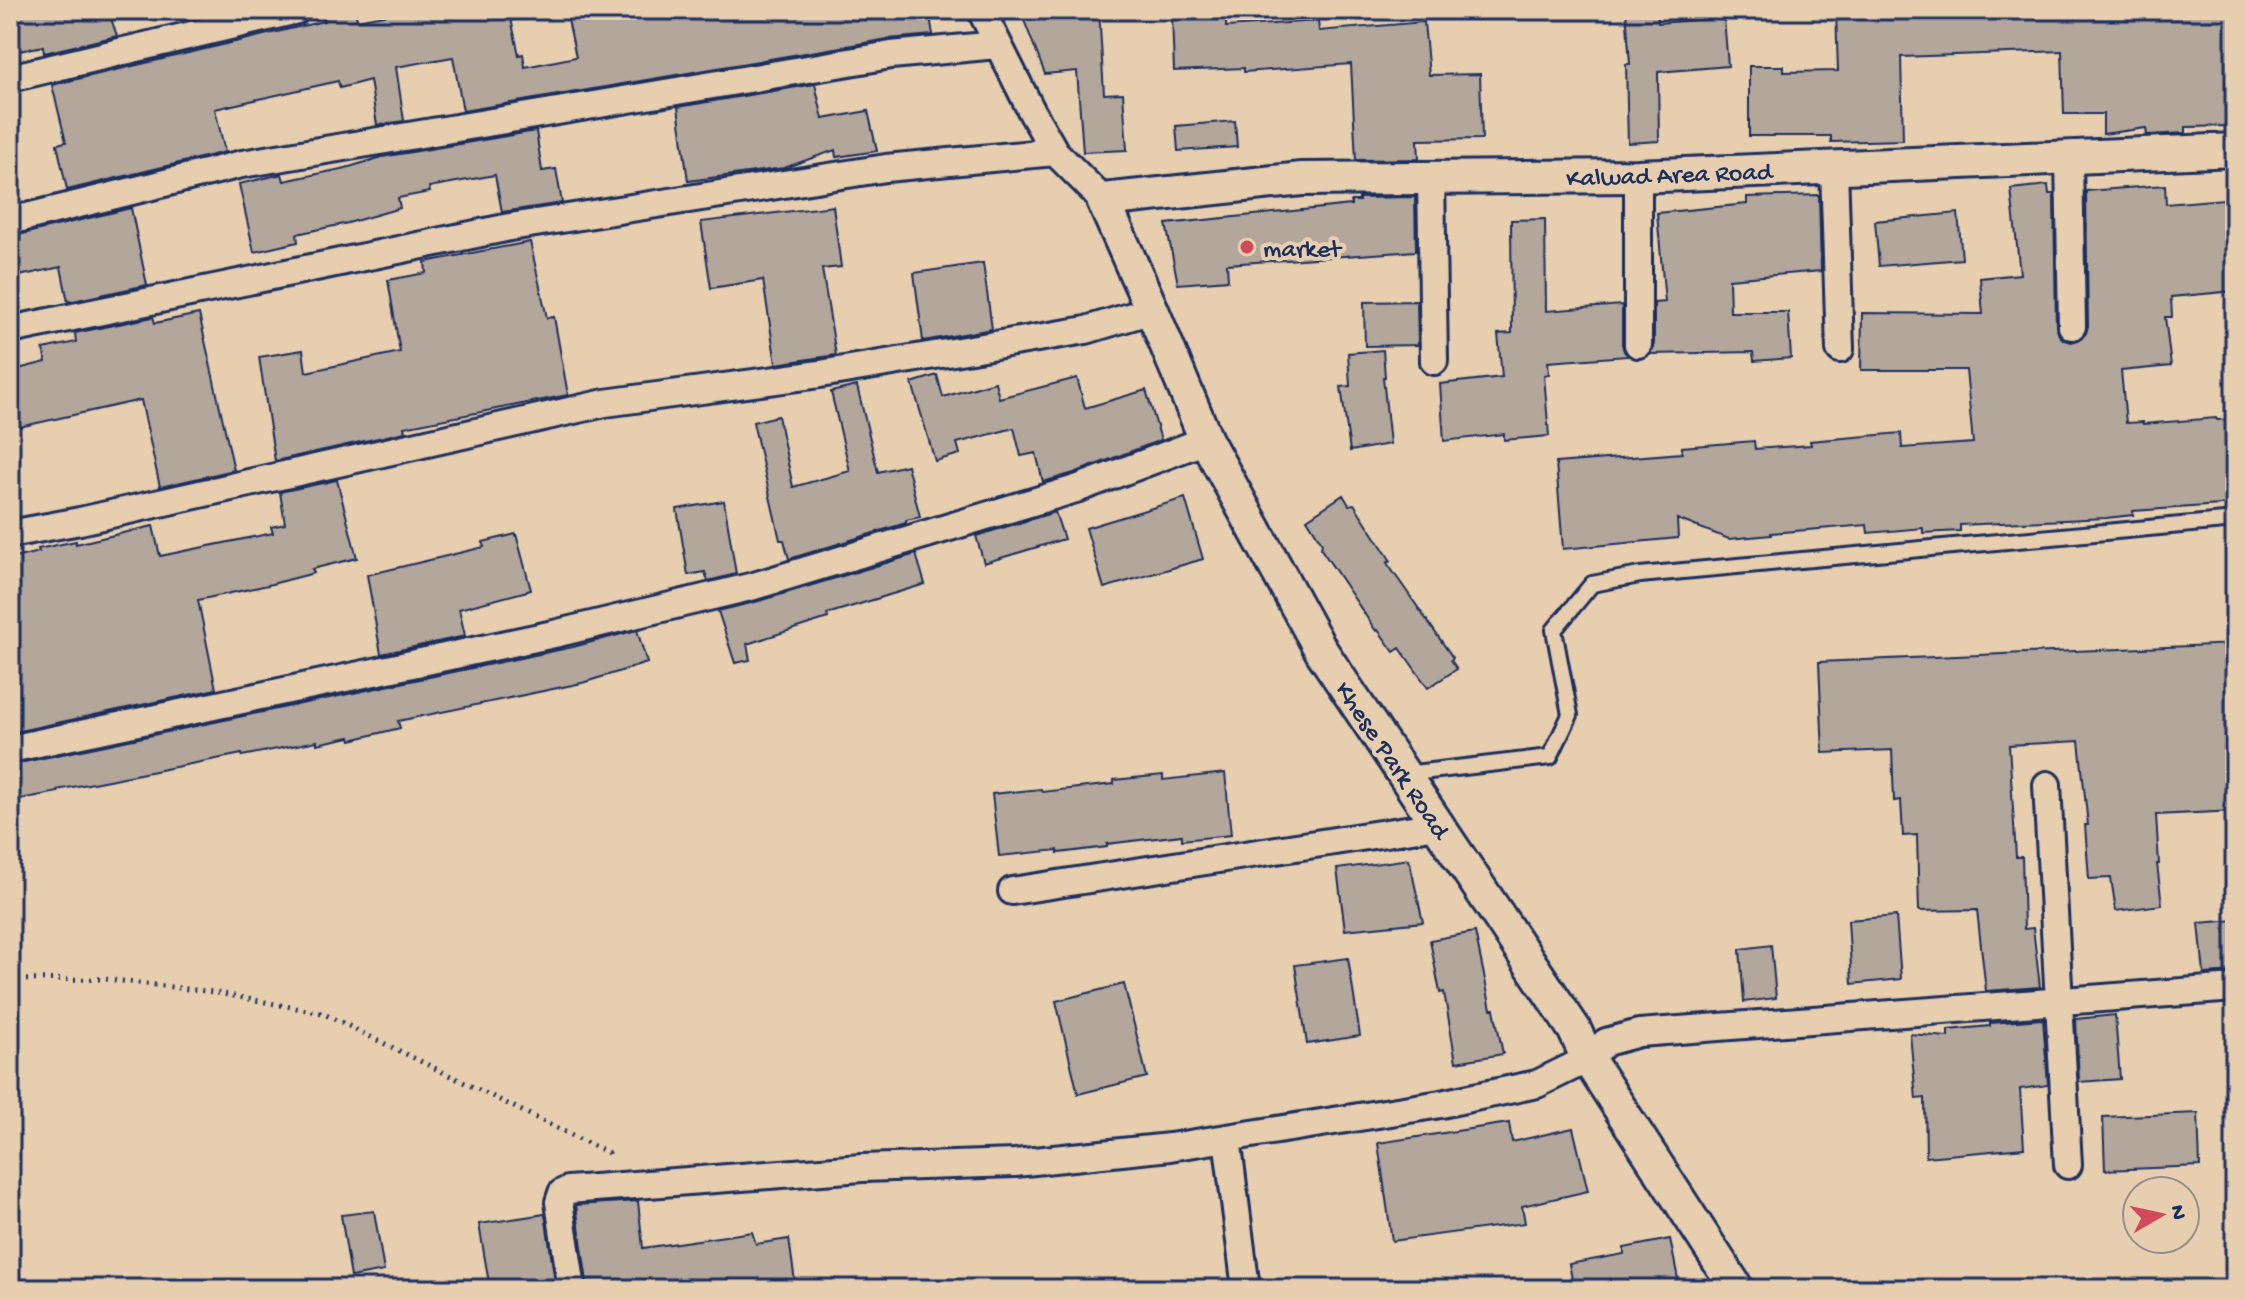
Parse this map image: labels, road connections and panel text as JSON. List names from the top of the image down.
{
  "streets": {
    "street": ["Kalwad Area Road", "Khese Park Road"]
  },
  "crossings": [
    ["Kalwad Area Road", "Khese Park Road"]
  ],
  "places": ["market"],
  "north": "right"
}
